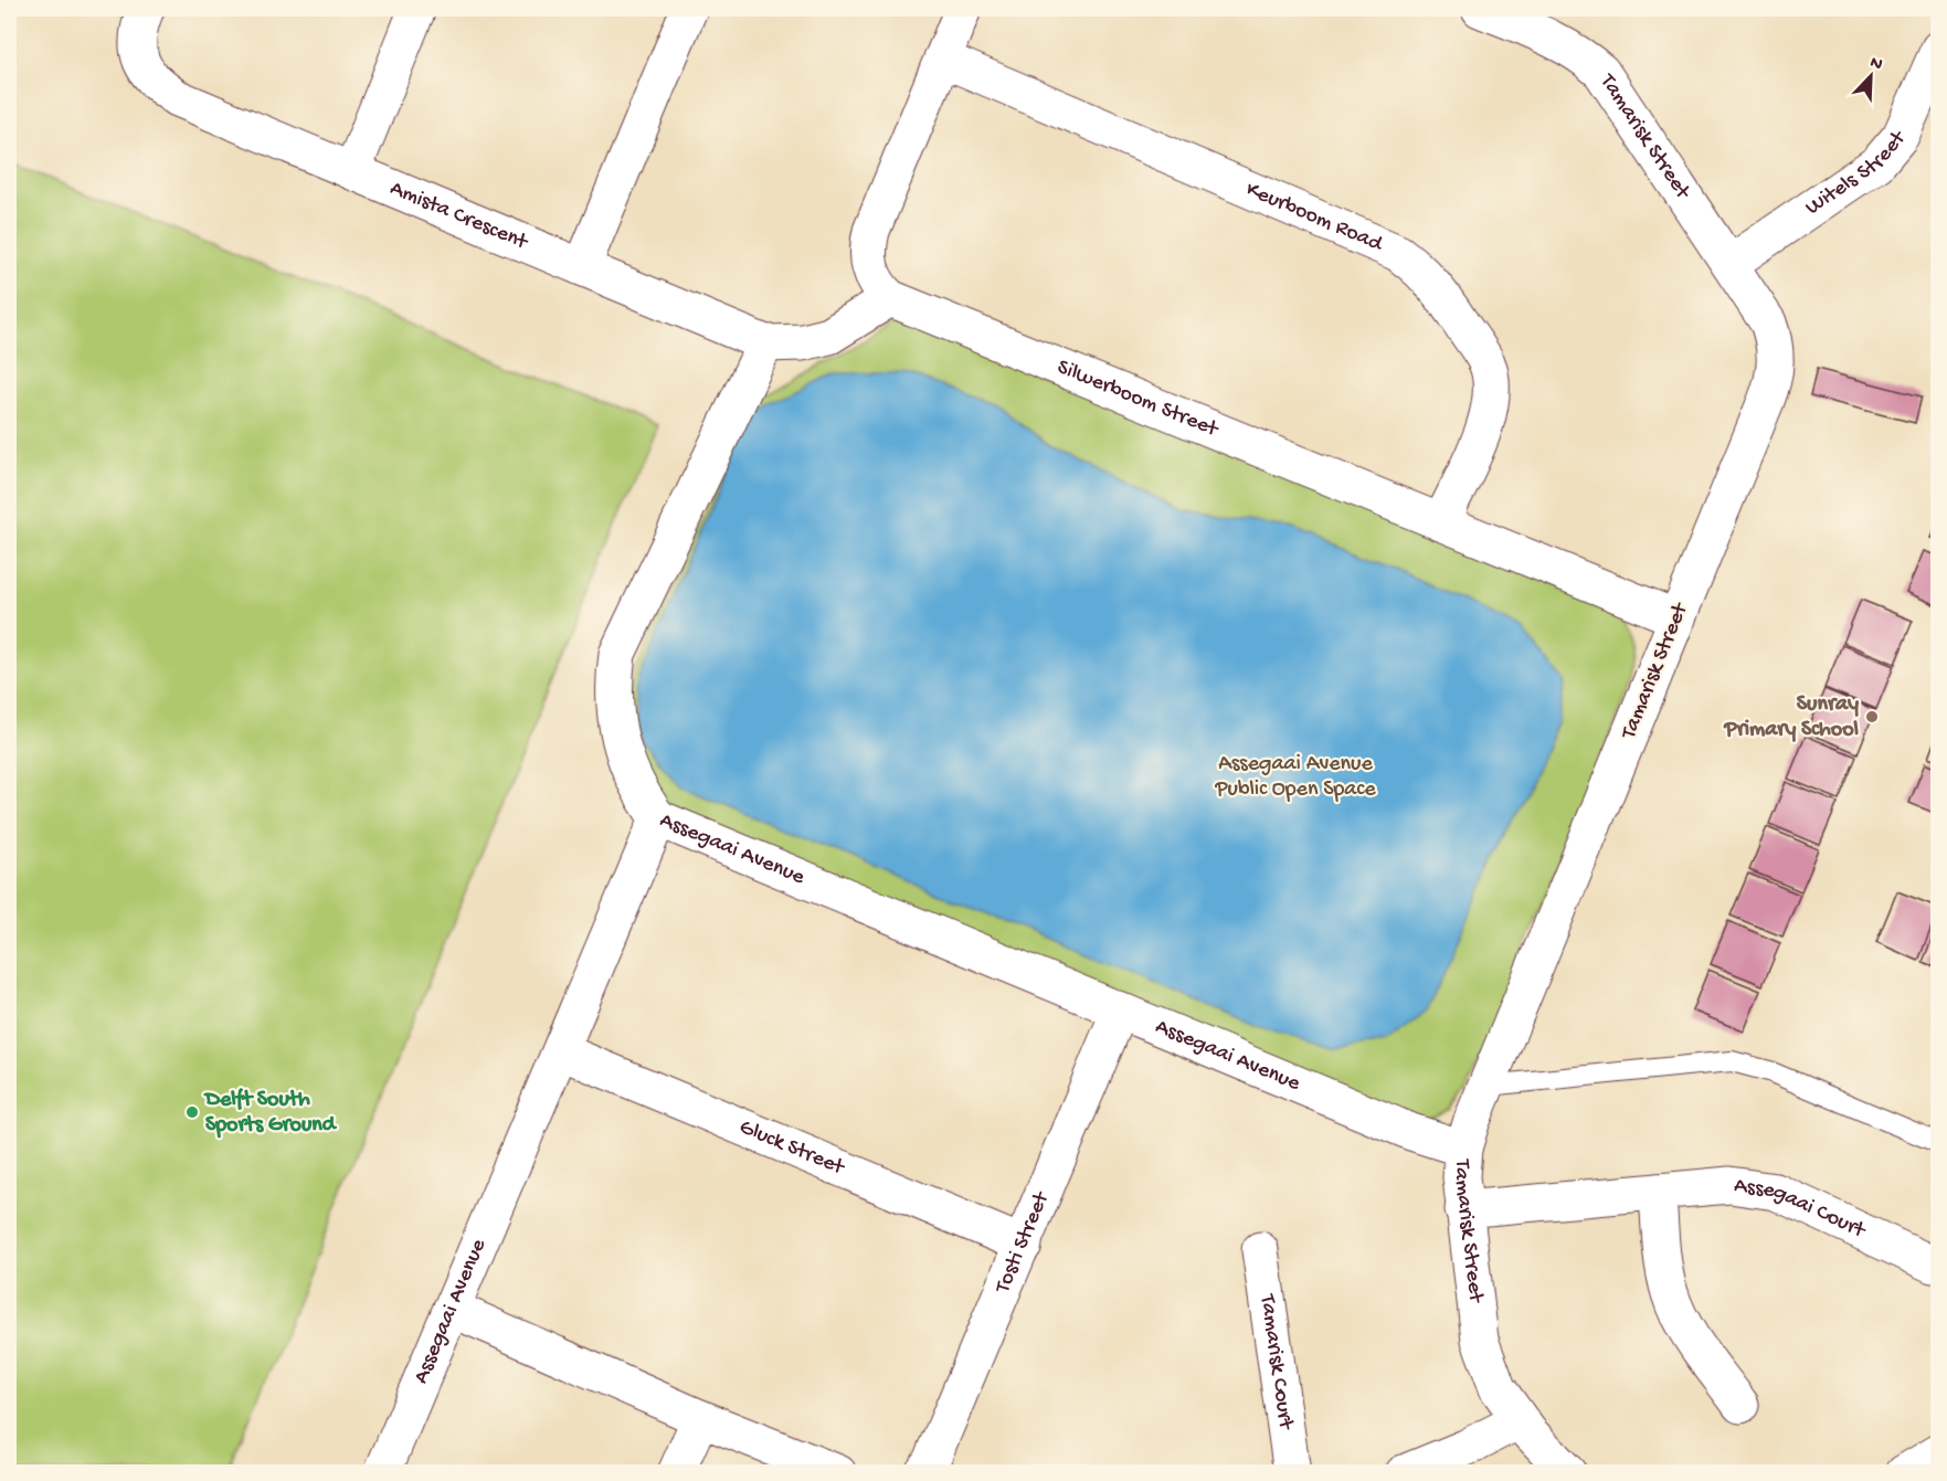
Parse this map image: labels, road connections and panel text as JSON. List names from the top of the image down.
{
  "streets": {
    "street": [
      "Tamarisk Street",
      "Witels Street",
      "Amista Crescent",
      "Keurboom Road",
      "Silwerboom Street",
      "Assegaai Avenue",
      "Gluck Street",
      "Assegaai Court",
      "Tosti Street",
      "Tamarisk Court"
    ]
  },
  "crossings": [
    ["Tamarisk Street", "Witels Street"],
    ["Tamarisk Street", "Silwerboom Street"],
    ["Tamarisk Street", "Assegaai Avenue"],
    ["Tamarisk Street", "Assegaai Court"],
    ["Keurboom Road", "Silwerboom Street"],
    ["Assegaai Avenue", "Gluck Street"],
    ["Assegaai Avenue", "Tosti Street"],
    ["Gluck Street", "Tosti Street"]
  ],
  "parks": ["Assegaai Avenue Public Open Space"],
  "places": ["Sunray Primary School", "Delft South Sports Ground"],
  "north": "top right"
}
